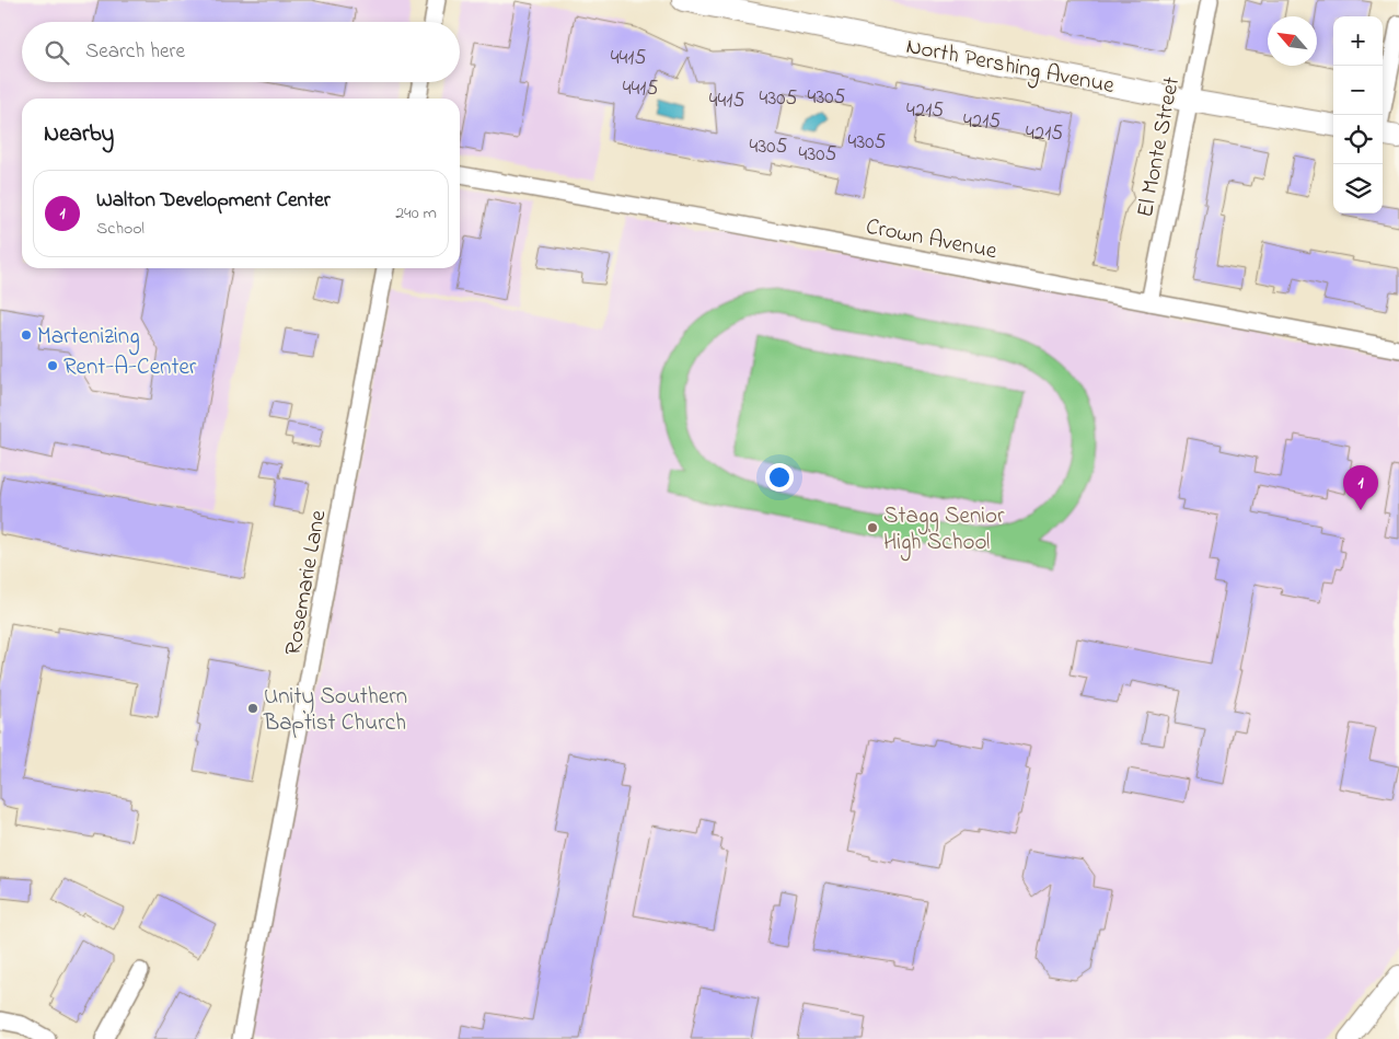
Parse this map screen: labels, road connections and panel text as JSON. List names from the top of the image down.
{
  "streets": {
    "main road": ["North Pershing Avenue"],
    "street": ["El Monte Street", "Crown Avenue", "Rosemarie Lane"]
  },
  "crossings": [
    ["North Pershing Avenue", "El Monte Street"],
    ["El Monte Street", "Crown Avenue"]
  ],
  "places": [
    "Martenizing",
    "Rent-A-Center",
    "Stagg Senior High School",
    "Unity Southern Baptist Church"
  ],
  "house_numbers": [
    "4415",
    "4415",
    "4305",
    "4305",
    "4415",
    "4215",
    "4215",
    "4215",
    "4305",
    "4305",
    "4305"
  ],
  "north": "top left",
  "page": {
    "map_buttons": ["+", "−"],
    "search": "Search here",
    "heading": "Nearby",
    "list": [
      {
        "mark": "1",
        "name": "Walton Development Center",
        "note": "School",
        "value": "240 m"
      }
    ],
    "pins": "1"
  }
}
